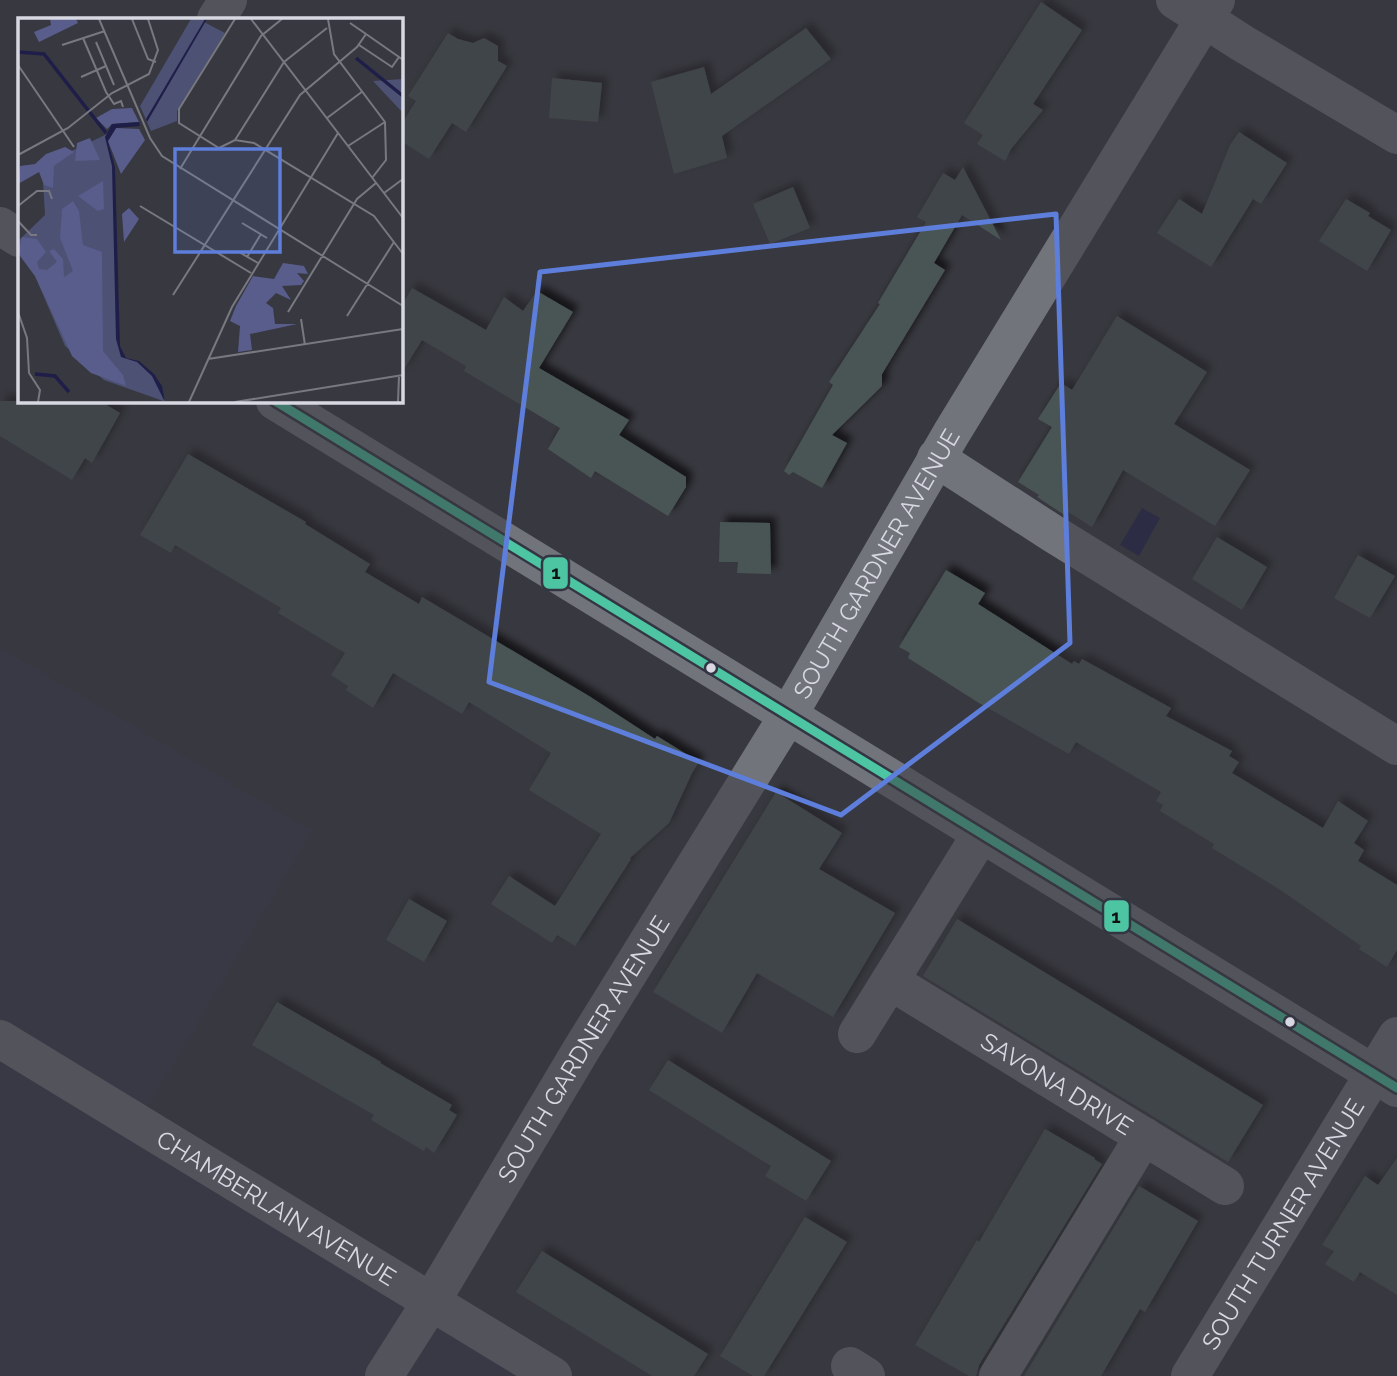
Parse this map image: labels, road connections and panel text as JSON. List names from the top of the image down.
{
  "streets": {
    "street": [
      "SOUTH GARDNER AVENUE",
      "SAVONA DRIVE",
      "CHAMBERLAIN AVENUE",
      "SOUTH TURNER AVENUE"
    ]
  },
  "crossings": [
    ["SOUTH GARDNER AVENUE", "CHAMBERLAIN AVENUE"]
  ],
  "lines": ["transit line 1"]
}
